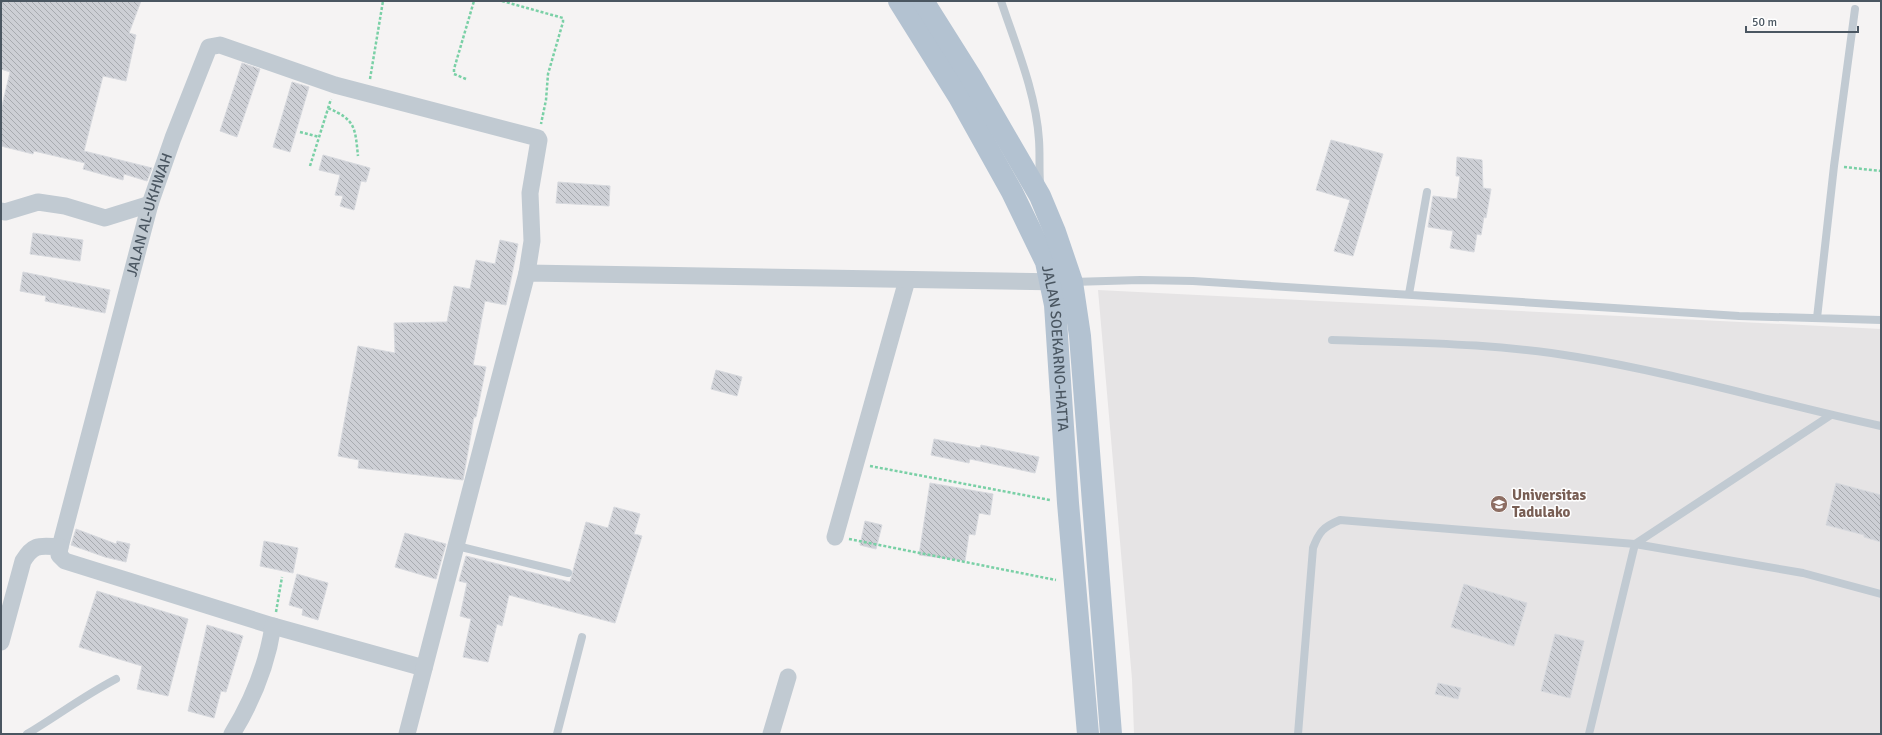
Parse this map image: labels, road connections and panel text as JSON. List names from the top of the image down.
{
  "streets": {
    "main road": ["JALAN SOEKARNO-HATTA"],
    "street": ["JALAN AL-UKHWAH"]
  },
  "places": {
    "school or university": ["Universitas Tadulako"]
  },
  "scale_bar": "50 m"
}
